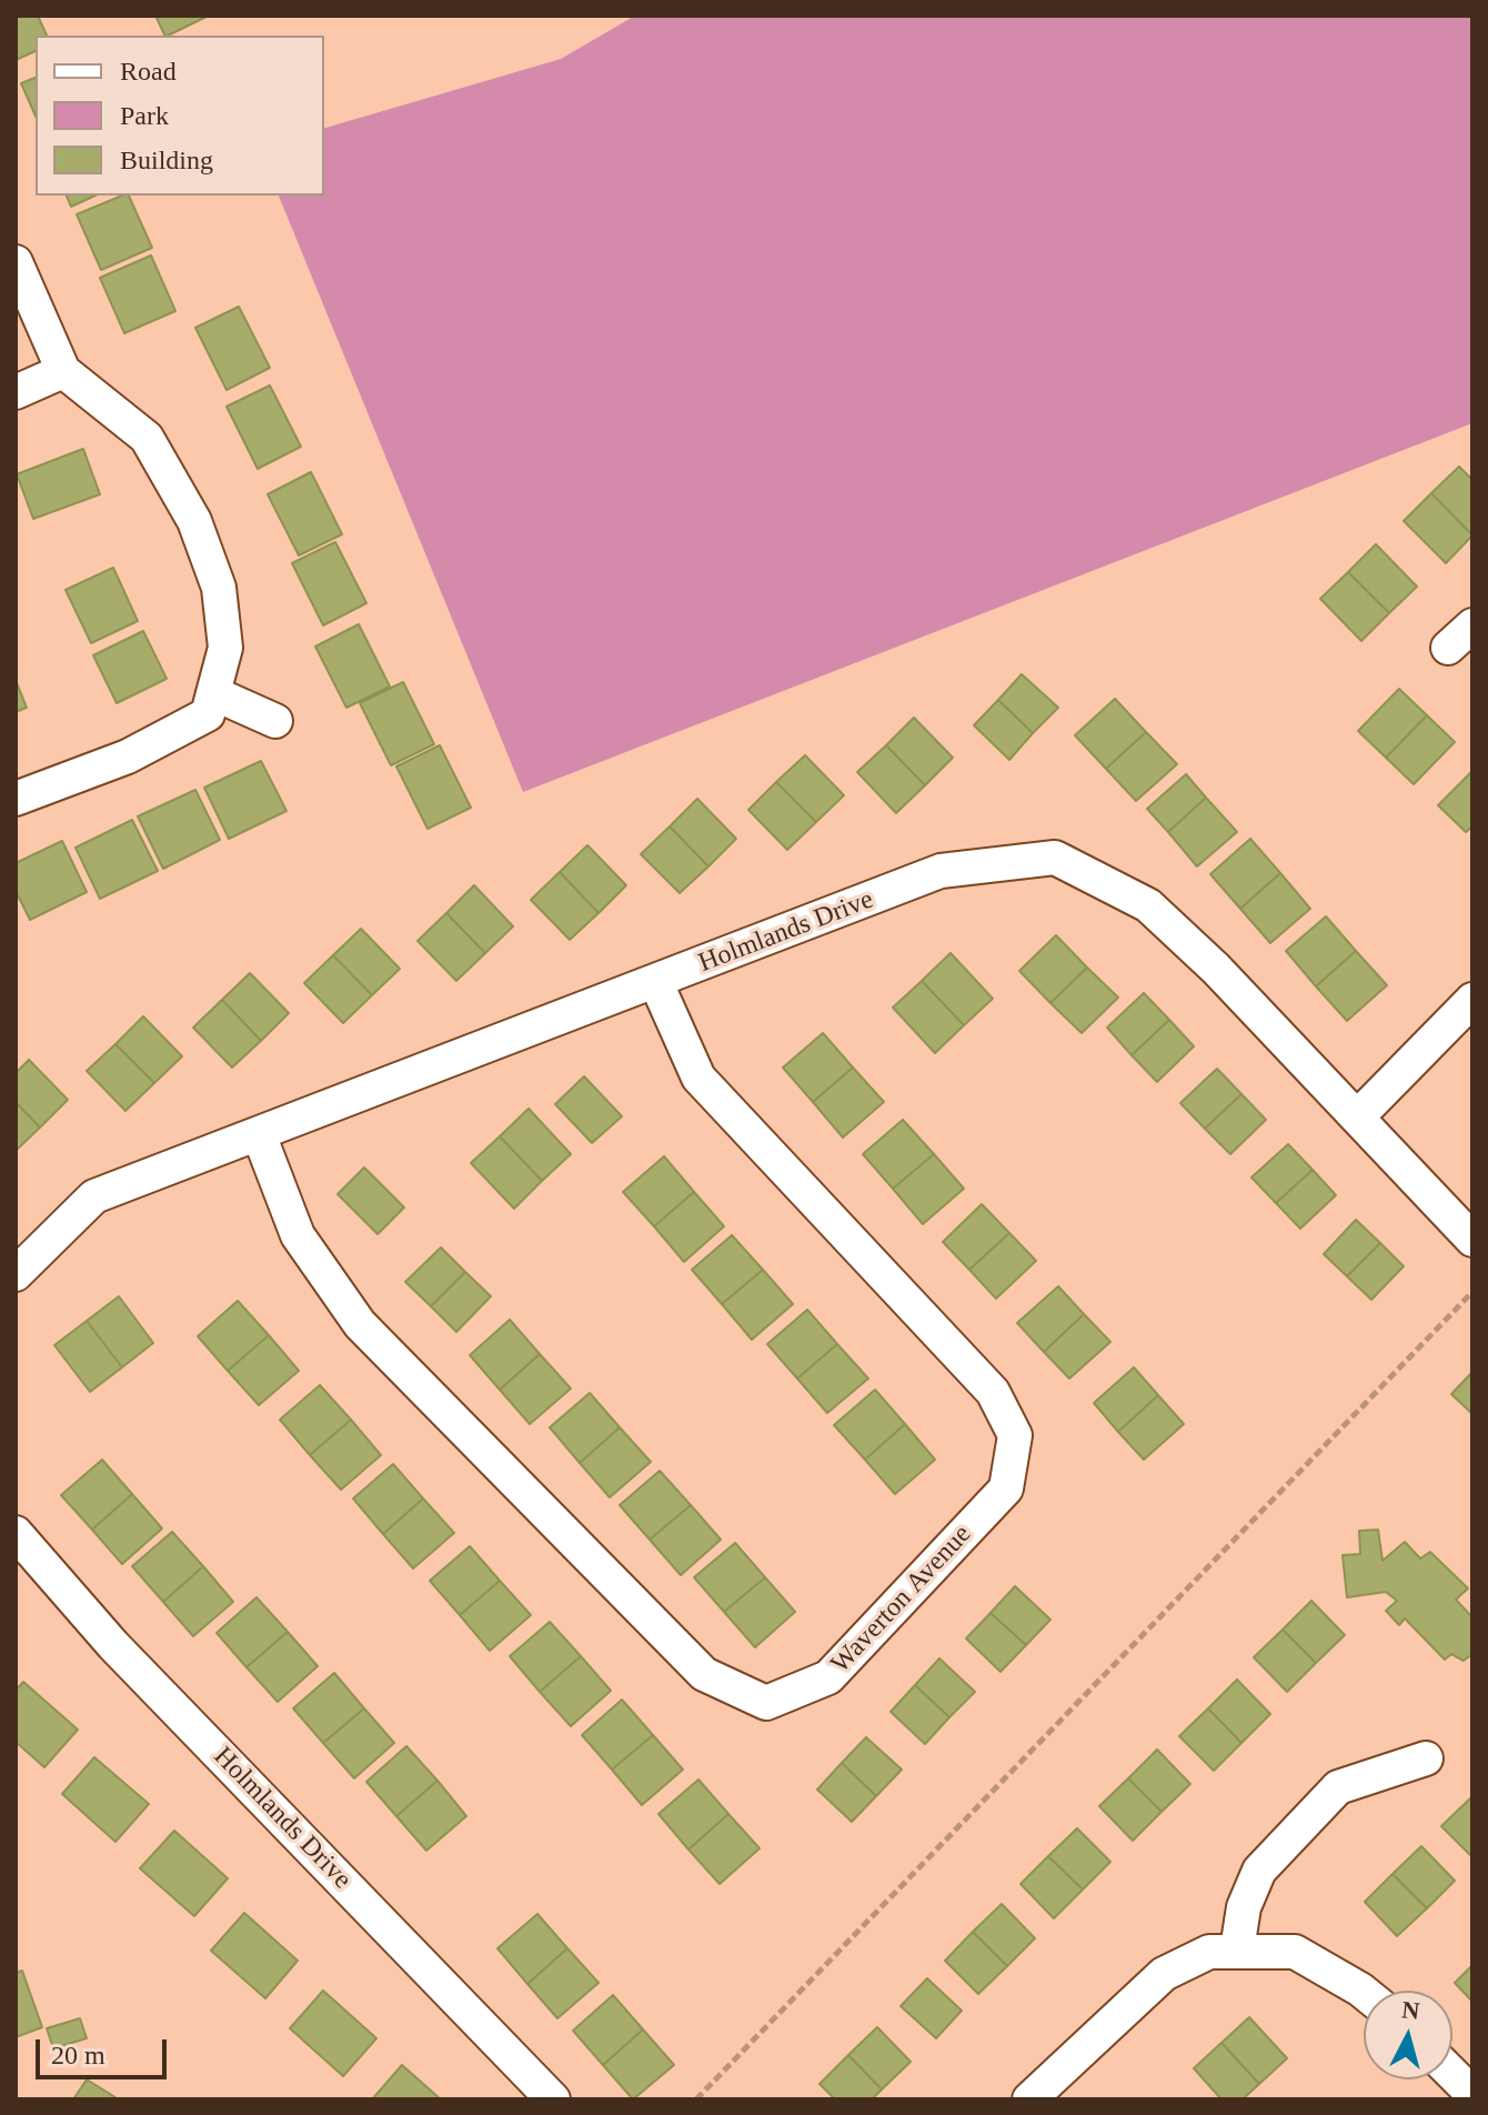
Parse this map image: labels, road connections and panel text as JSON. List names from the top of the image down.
{
  "streets": {
    "street": ["Holmlands Drive", "Waverton Avenue"]
  },
  "crossings": [
    ["Holmlands Drive", "Waverton Avenue"]
  ],
  "legend": ["Road", "Park", "Building"],
  "scale_bar": "20 m",
  "north": "top"
}
